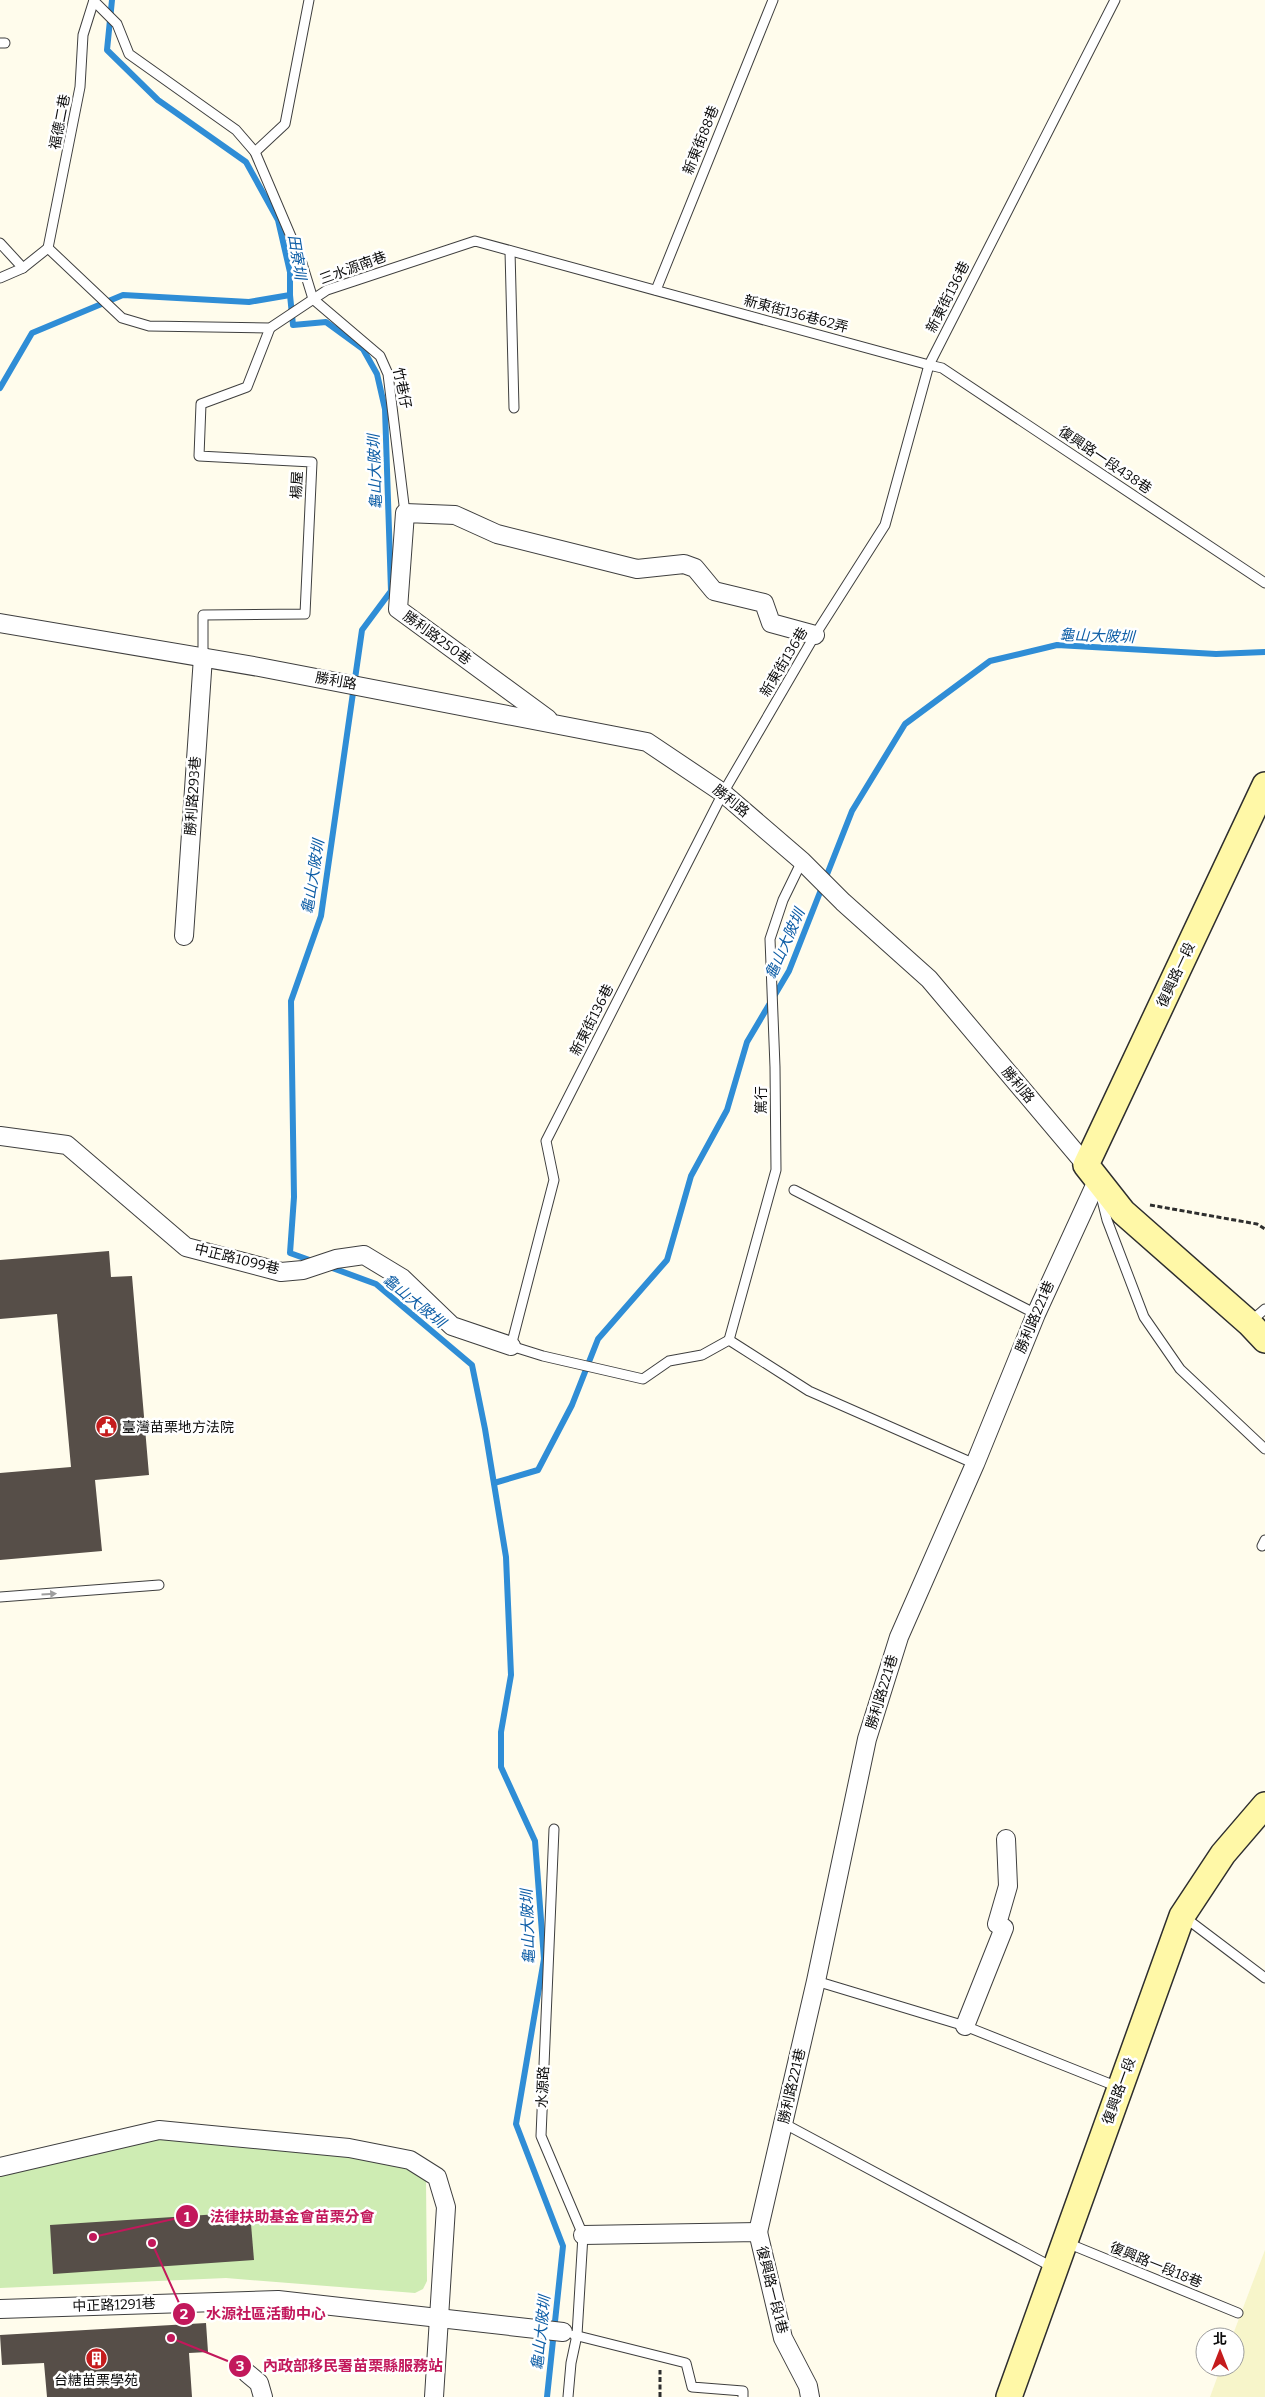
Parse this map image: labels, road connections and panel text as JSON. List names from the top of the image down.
{
  "streets": {
    "street": [
      "勝利路250巷",
      "勝利路",
      "勝利路293巷",
      "復興路一段",
      "中正路1099巷",
      "勝利路221巷",
      "復興路一段1巷",
      "中正路1291巷"
    ],
    "lane": [
      "福德二巷",
      "新東街88巷",
      "三水源南巷",
      "新東街136巷",
      "新東街136巷62弄",
      "竹巷仔",
      "復興路一段438巷",
      "楊屋",
      "篤行",
      "水源路",
      "復興路一段18巷"
    ]
  },
  "crossings": [
    ["福德二巷", "三水源南巷"],
    ["新東街88巷", "三水源南巷"],
    ["新東街88巷", "新東街136巷62弄"],
    ["三水源南巷", "新東街136巷62弄"],
    ["三水源南巷", "竹巷仔"],
    ["新東街136巷", "新東街136巷62弄"],
    ["新東街136巷", "復興路一段438巷"],
    ["新東街136巷", "勝利路"],
    ["新東街136巷", "中正路1099巷"],
    ["新東街136巷62弄", "復興路一段438巷"],
    ["竹巷仔", "勝利路250巷"],
    ["楊屋", "勝利路"],
    ["楊屋", "勝利路293巷"],
    ["勝利路250巷", "勝利路"],
    ["勝利路", "勝利路293巷"],
    ["勝利路", "復興路一段"],
    ["勝利路", "篤行"],
    ["勝利路", "勝利路221巷"],
    ["復興路一段", "勝利路221巷"],
    ["復興路一段", "復興路一段18巷"],
    ["勝利路221巷", "復興路一段1巷"],
    ["水源路", "復興路一段1巷"]
  ],
  "water": ["田寮圳", "龜山大陂圳"],
  "places": {
    "public building": ["臺灣苗栗地方法院"],
    "other": ["法律扶助基金會苗栗分會", "水源社區活動中心", "內政部移民署苗栗縣服務站"],
    "building": ["台糖苗栗學苑"]
  },
  "north": "top"
}
